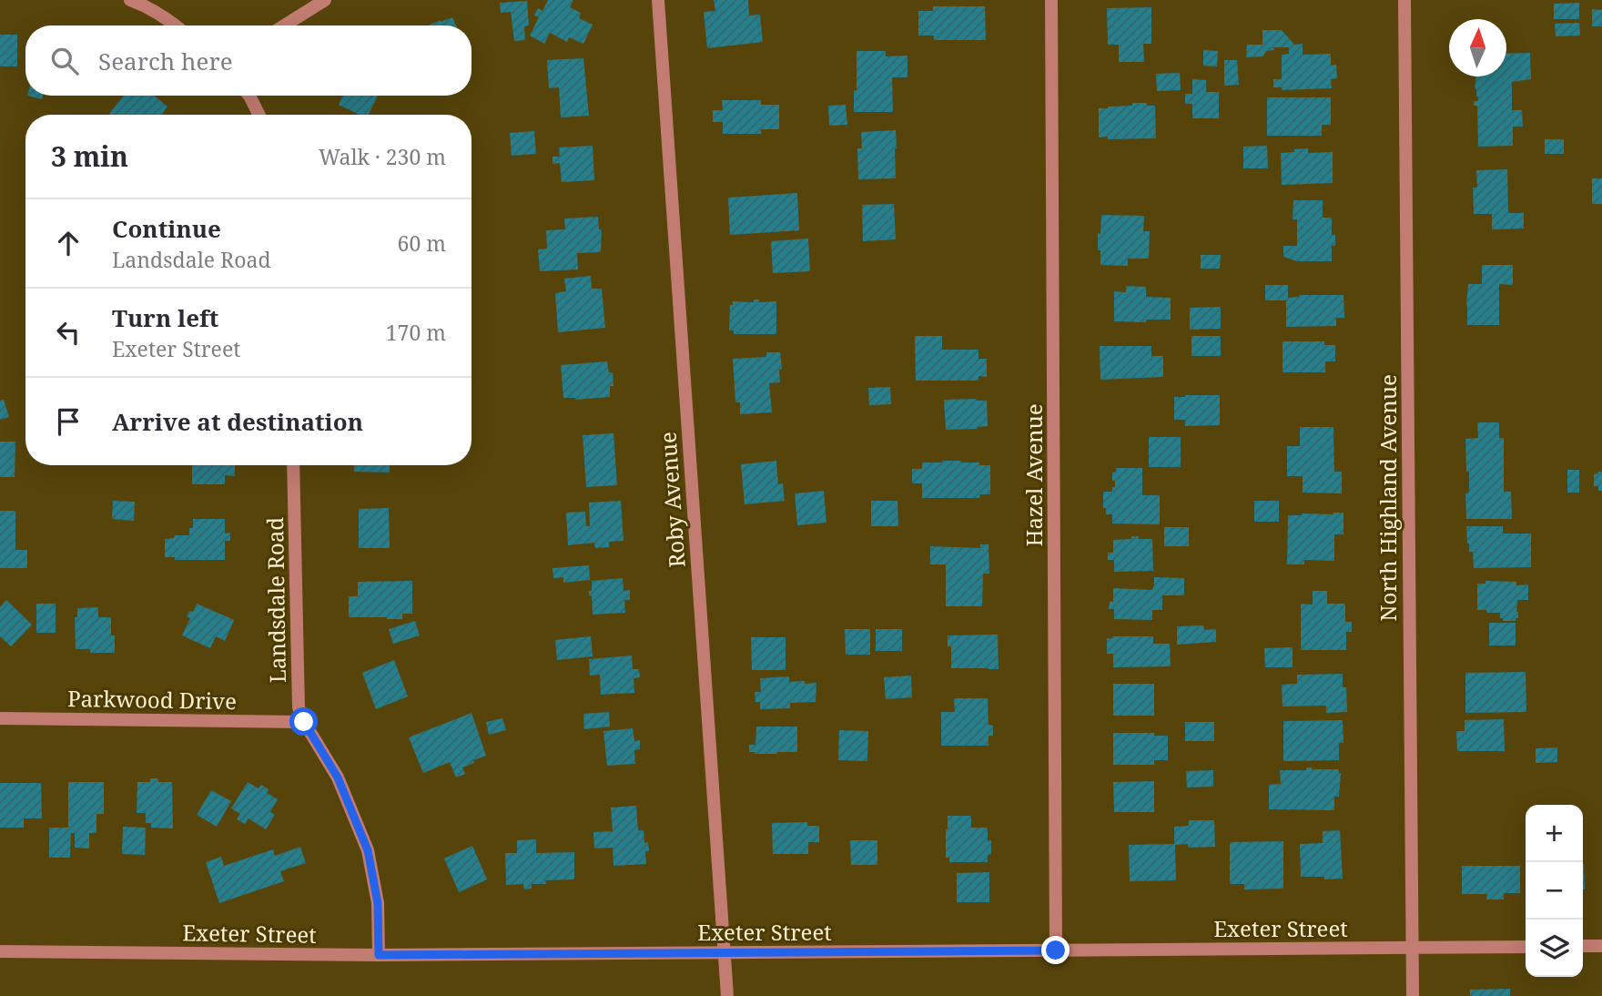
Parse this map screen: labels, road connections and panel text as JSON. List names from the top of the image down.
{
  "streets": {
    "street": [
      "Hazel Avenue",
      "North Highland Avenue",
      "Roby Avenue",
      "Landsdale Road",
      "Parkwood Drive",
      "Exeter Street"
    ]
  },
  "crossings": [
    ["Hazel Avenue", "Exeter Street"],
    ["North Highland Avenue", "Exeter Street"],
    ["Roby Avenue", "Exeter Street"],
    ["Landsdale Road", "Parkwood Drive"],
    ["Landsdale Road", "Exeter Street"]
  ],
  "north": "top",
  "page": {
    "search": "Search here",
    "heading": ["3 min", "Walk · 230 m"],
    "list": [
      ["Continue", "Landsdale Road", "60 m"],
      ["Turn left", "Exeter Street", "170 m"],
      "Arrive at destination"
    ],
    "map_buttons": ["+", "−"]
  }
}
